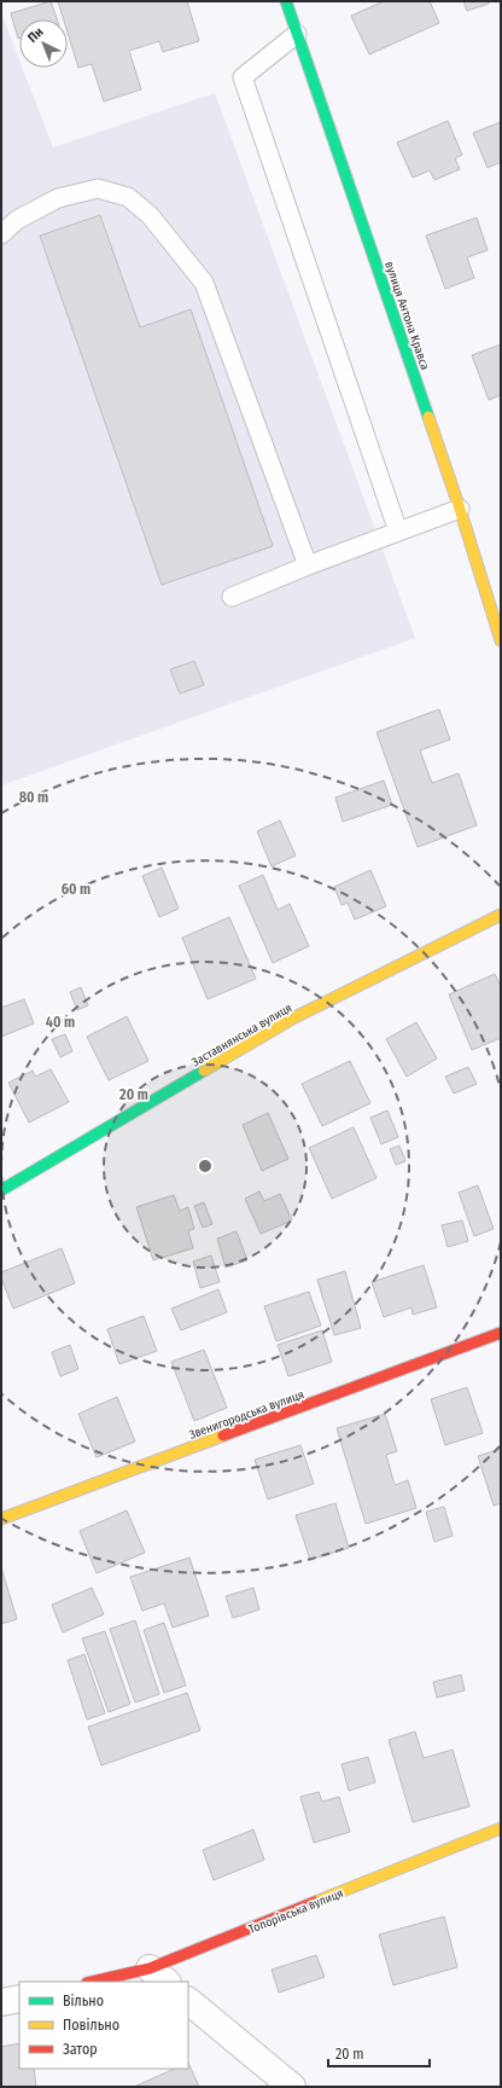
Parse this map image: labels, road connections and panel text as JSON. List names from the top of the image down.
{
  "streets": {
    "street": [
      "вулиця Антона Кравса",
      "Заставнянська вулиця",
      "Звенигородська вулиця",
      "Топорівська вулиця"
    ]
  },
  "legend": ["Вільно", "Повільно", "Затор"],
  "scale_bar": "20 m",
  "north": "top left",
  "rings": [
    "80 m",
    "60 m",
    "40 m",
    "20 m"
  ]
}
